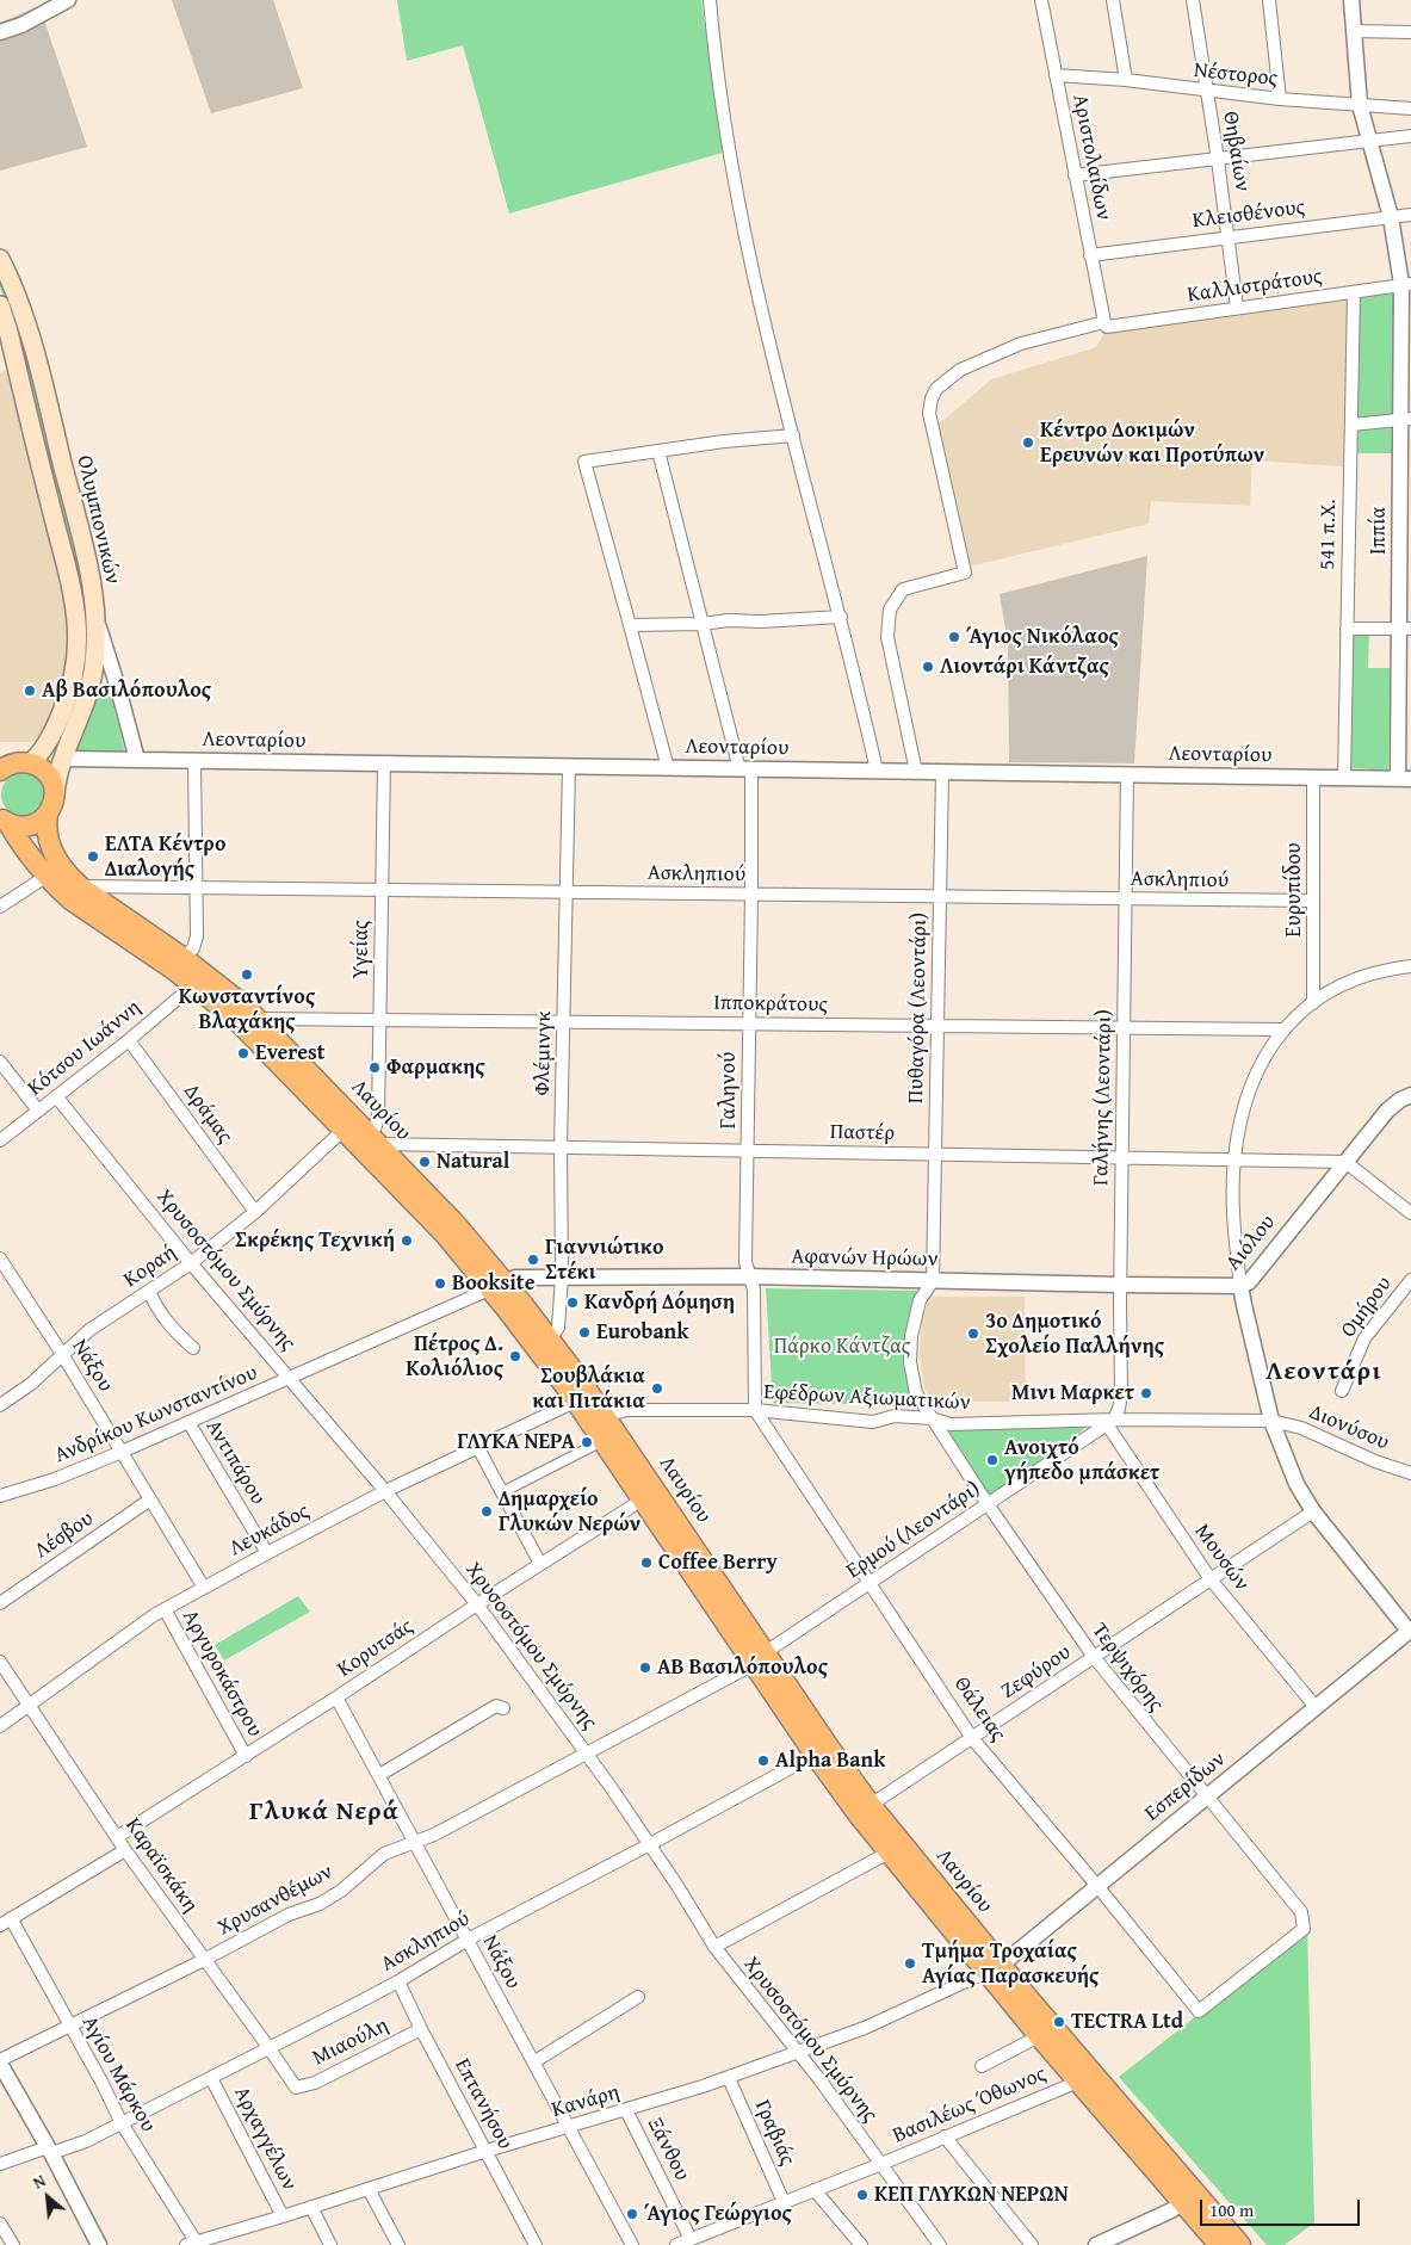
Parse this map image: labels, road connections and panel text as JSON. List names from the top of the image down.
{
  "streets": {
    "main road": ["Ολυμπιονικών", "Λαυρίου"],
    "street": [
      "Νέστορος",
      "Θηβαίων",
      "Αριστολαίδων",
      "Κλεισθένους",
      "Καλλιστράτους",
      "Ιππία",
      "541 π.Χ.",
      "Λεονταρίου",
      "Ασκληπιού",
      "Ευρυπίδου",
      "Υγείας",
      "Ιπποκράτους",
      "Πυθαγόρα (Λεοντάρι)",
      "Κότσου Ιωάννη",
      "Φλέμινγκ",
      "Γαληνού",
      "Γαλήνης (Λεοντάρι)",
      "Δράμας",
      "Παστέρ",
      "Αιόλου",
      "Αφανών Ηρώων",
      "Κοραή",
      "Χρυσοστόμου Σμύρνης",
      "Ομήρου",
      "Νάξου",
      "Εφέδρων Αξιωματικών",
      "Ανδρίκου Κωνσταντίνου",
      "Διονύσου",
      "Αντιπάρου",
      "Λευκάδος",
      "Ερμού (Λεοντάρι)",
      "Λέσβου",
      "Μουσών",
      "Κορυτσάς",
      "Τερψιχόρης",
      "Ζεφύρου",
      "Αργυροκάστρου",
      "Θάλειας",
      "Εσπερίδων",
      "Καραϊσκάκη",
      "Χρυσανθέμων",
      "Μιαούλη",
      "Αγίου Μάρκου",
      "Κανάρη",
      "Επτανήσου",
      "Βασιλέως Όθωνος",
      "Γραβιάς",
      "Αρχαγγέλων",
      "Ξάνθου"
    ]
  },
  "crossings": [
    ["Νέστορος", "Θηβαίων"],
    ["Νέστορος", "Αριστολαίδων"],
    ["Νέστορος", "Ιππία"],
    ["Θηβαίων", "Κλεισθένους"],
    ["Θηβαίων", "Καλλιστράτους"],
    ["Αριστολαίδων", "Κλεισθένους"],
    ["Αριστολαίδων", "Καλλιστράτους"],
    ["Κλεισθένους", "Ιππία"],
    ["Καλλιστράτους", "Ιππία"],
    ["Καλλιστράτους", "541 π.Χ."],
    ["Ολυμπιονικών", "Λεονταρίου"],
    ["Ολυμπιονικών", "Λαυρίου"],
    ["Ιππία", "Λεονταρίου"],
    ["541 π.Χ.", "Λεονταρίου"],
    ["Λεονταρίου", "Ευρυπίδου"],
    ["Λεονταρίου", "Υγείας"],
    ["Λεονταρίου", "Πυθαγόρα (Λεοντάρι)"],
    ["Λεονταρίου", "Φλέμινγκ"],
    ["Λεονταρίου", "Γαληνού"],
    ["Λεονταρίου", "Γαλήνης (Λεοντάρι)"],
    ["Ασκληπιού", "Ευρυπίδου"],
    ["Ασκληπιού", "Υγείας"],
    ["Ασκληπιού", "Πυθαγόρα (Λεοντάρι)"],
    ["Ασκληπιού", "Φλέμινγκ"],
    ["Ασκληπιού", "Γαληνού"],
    ["Ασκληπιού", "Γαλήνης (Λεοντάρι)"],
    ["Ασκληπιού", "Λαυρίου"],
    ["Ασκληπιού", "Χρυσοστόμου Σμύρνης"],
    ["Ασκληπιού", "Νάξου"],
    ["Ασκληπιού", "Καραϊσκάκη"],
    ["Ασκληπιού", "Αγίου Μάρκου"],
    ["Ασκληπιού", "Επτανήσου"],
    ["Ασκληπιού", "Αρχαγγέλων"],
    ["Υγείας", "Ιπποκράτους"],
    ["Υγείας", "Λαυρίου"],
    ["Υγείας", "Παστέρ"],
    ["Ιπποκράτους", "Πυθαγόρα (Λεοντάρι)"],
    ["Ιπποκράτους", "Φλέμινγκ"],
    ["Ιπποκράτους", "Γαληνού"],
    ["Ιπποκράτους", "Γαλήνης (Λεοντάρι)"],
    ["Ιπποκράτους", "Λαυρίου"],
    ["Πυθαγόρα (Λεοντάρι)", "Παστέρ"],
    ["Πυθαγόρα (Λεοντάρι)", "Αφανών Ηρώων"],
    ["Πυθαγόρα (Λεοντάρι)", "Τερψιχόρης"],
    ["Κότσου Ιωάννη", "Λαυρίου"],
    ["Κότσου Ιωάννη", "Δράμας"],
    ["Κότσου Ιωάννη", "Χρυσοστόμου Σμύρνης"],
    ["Φλέμινγκ", "Λαυρίου"],
    ["Φλέμινγκ", "Παστέρ"],
    ["Φλέμινγκ", "Αφανών Ηρώων"],
    ["Γαληνού", "Παστέρ"],
    ["Γαληνού", "Αφανών Ηρώων"],
    ["Γαληνού", "Εφέδρων Αξιωματικών"],
    ["Γαληνού", "Θάλειας"],
    ["Γαλήνης (Λεοντάρι)", "Παστέρ"],
    ["Γαλήνης (Λεοντάρι)", "Αφανών Ηρώων"],
    ["Γαλήνης (Λεοντάρι)", "Εφέδρων Αξιωματικών"],
    ["Γαλήνης (Λεοντάρι)", "Ερμού (Λεοντάρι)"],
    ["Γαλήνης (Λεοντάρι)", "Μουσών"],
    ["Λαυρίου", "Παστέρ"],
    ["Λαυρίου", "Αφανών Ηρώων"],
    ["Λαυρίου", "Κοραή"],
    ["Λαυρίου", "Εφέδρων Αξιωματικών"],
    ["Λαυρίου", "Ανδρίκου Κωνσταντίνου"],
    ["Λαυρίου", "Λευκάδος"],
    ["Λαυρίου", "Ερμού (Λεοντάρι)"],
    ["Λαυρίου", "Κορυτσάς"],
    ["Λαυρίου", "Ζεφύρου"],
    ["Λαυρίου", "Εσπερίδων"],
    ["Λαυρίου", "Χρυσανθέμων"],
    ["Λαυρίου", "Κανάρη"],
    ["Λαυρίου", "Βασιλέως Όθωνος"],
    ["Δράμας", "Κοραή"],
    ["Παστέρ", "Αιόλου"],
    ["Αιόλου", "Αφανών Ηρώων"],
    ["Αιόλου", "Εφέδρων Αξιωματικών"],
    ["Αιόλου", "Διονύσου"],
    ["Αιόλου", "Ζεφύρου"],
    ["Αιόλου", "Εσπερίδων"],
    ["Αφανών Ηρώων", "Ανδρίκου Κωνσταντίνου"],
    ["Αφανών Ηρώων", "Τερψιχόρης"],
    ["Κοραή", "Χρυσοστόμου Σμύρνης"],
    ["Κοραή", "Νάξου"],
    ["Χρυσοστόμου Σμύρνης", "Ανδρίκου Κωνσταντίνου"],
    ["Χρυσοστόμου Σμύρνης", "Λευκάδος"],
    ["Χρυσοστόμου Σμύρνης", "Κορυτσάς"],
    ["Χρυσοστόμου Σμύρνης", "Χρυσανθέμων"],
    ["Χρυσοστόμου Σμύρνης", "Κανάρη"],
    ["Χρυσοστόμου Σμύρνης", "Βασιλέως Όθωνος"],
    ["Νάξου", "Ανδρίκου Κωνσταντίνου"],
    ["Νάξου", "Λευκάδος"],
    ["Νάξου", "Λέσβου"],
    ["Νάξου", "Κορυτσάς"],
    ["Νάξου", "Χρυσανθέμων"],
    ["Νάξου", "Κανάρη"],
    ["Εφέδρων Αξιωματικών", "Διονύσου"],
    ["Εφέδρων Αξιωματικών", "Ερμού (Λεοντάρι)"],
    ["Εφέδρων Αξιωματικών", "Μουσών"],
    ["Εφέδρων Αξιωματικών", "Τερψιχόρης"],
    ["Εφέδρων Αξιωματικών", "Θάλειας"],
    ["Ανδρίκου Κωνσταντίνου", "Αντιπάρου"],
    ["Αντιπάρου", "Λευκάδος"],
    ["Λευκάδος", "Αργυροκάστρου"],
    ["Λευκάδος", "Καραϊσκάκη"],
    ["Ερμού (Λεοντάρι)", "Μουσών"],
    ["Ερμού (Λεοντάρι)", "Τερψιχόρης"],
    ["Ερμού (Λεοντάρι)", "Θάλειας"],
    ["Ερμού (Λεοντάρι)", "Χρυσανθέμων"],
    ["Μουσών", "Ζεφύρου"],
    ["Μουσών", "Εσπερίδων"],
    ["Κορυτσάς", "Αργυροκάστρου"],
    ["Κορυτσάς", "Καραϊσκάκη"],
    ["Τερψιχόρης", "Ζεφύρου"],
    ["Τερψιχόρης", "Θάλειας"],
    ["Τερψιχόρης", "Εσπερίδων"],
    ["Ζεφύρου", "Θάλειας"],
    ["Θάλειας", "Εσπερίδων"],
    ["Εσπερίδων", "Κανάρη"],
    ["Καραϊσκάκη", "Χρυσανθέμων"],
    ["Καραϊσκάκη", "Μιαούλη"],
    ["Χρυσανθέμων", "Αγίου Μάρκου"],
    ["Μιαούλη", "Επτανήσου"],
    ["Αγίου Μάρκου", "Κανάρη"],
    ["Κανάρη", "Επτανήσου"],
    ["Κανάρη", "Γραβιάς"],
    ["Κανάρη", "Αρχαγγέλων"],
    ["Κανάρη", "Ξάνθου"],
    ["Βασιλέως Όθωνος", "Γραβιάς"],
    ["Βασιλέως Όθωνος", "Ξάνθου"]
  ],
  "districts": ["Λεοντάρι", "Γλυκά Νερά"],
  "parks": ["Πάρκο Κάντζας"],
  "places": [
    "Κέντρο Δοκιμών Ερευνών και Προτύπων",
    "Άγιος Νικόλαος",
    "Λιοντάρι Κάντζας",
    "Αβ Βασιλόπουλος",
    "ΕΛΤΑ Κέντρο Διαλογής",
    "Κωνσταντίνος Βλαχάκης",
    "Everest",
    "Φαρμακης",
    "Natural",
    "Σκρέκης Τεχνική",
    "Γιαννιώτικο Στέκι",
    "Booksite",
    "Κανδρή Δόμηση",
    "Eurobank",
    "3ο Δημοτικό Σχολείο Παλλήνης",
    "Πέτρος Δ. Κολιόλιος",
    "Σουβλάκια και Πιτάκια",
    "Μινι Μαρκετ",
    "ΓΛΥΚΑ ΝΕΡΑ",
    "Ανοιχτό γήπεδο μπάσκετ",
    "Δημαρχείο Γλυκών Νερών",
    "Coffee Berry",
    "ΑΒ Βασιλόπουλος",
    "Alpha Bank",
    "Τμήμα Τροχαίας Αγίας Παρασκευής",
    "TECTRA Ltd",
    "ΚΕΠ ΓΛΥΚΩΝ ΝΕΡΩΝ",
    "Άγιος Γεώργιος"
  ],
  "scale_bar": "100 m",
  "north": "top left"
}
